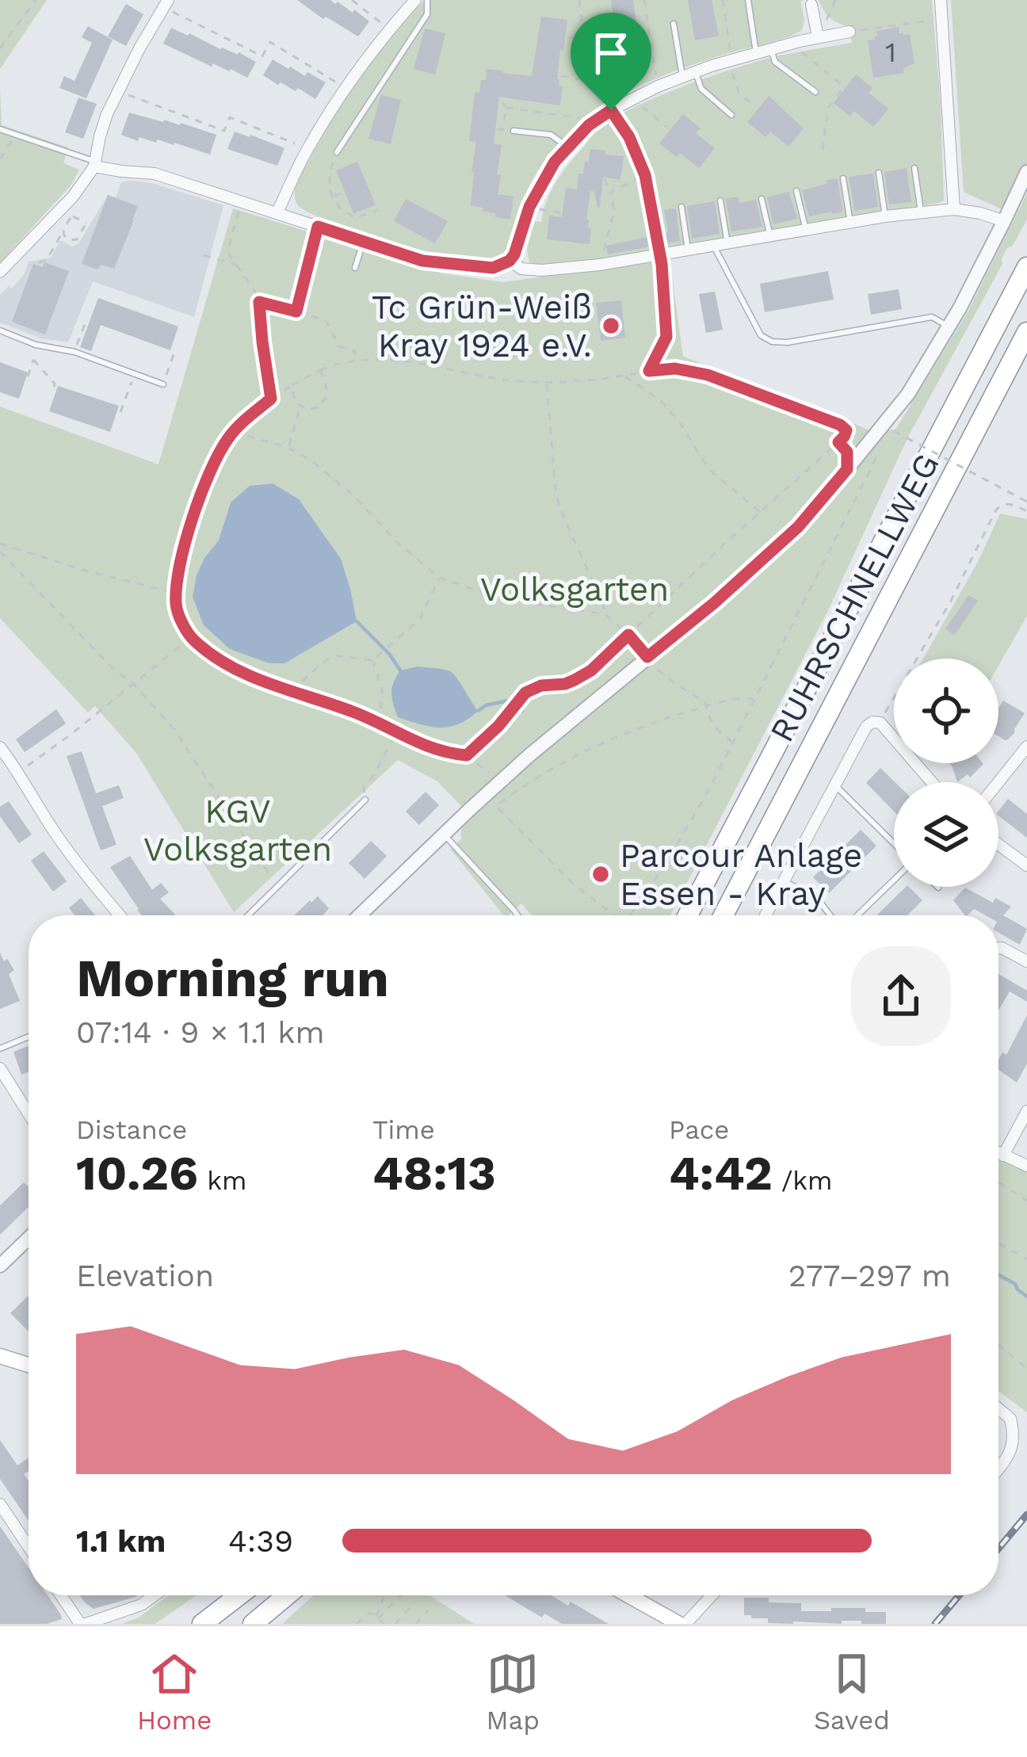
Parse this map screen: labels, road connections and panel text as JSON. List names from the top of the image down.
{
  "streets": {
    "highway": ["RUHRSCHNELLWEG"]
  },
  "parks": ["Volksgarten", "KGV Volksgarten"],
  "places": ["Tc Grün-Weiß Kray 1924 e.V.", "Parcour Anlage Essen - Kray"],
  "house_numbers": ["1"],
  "page": {
    "heading": ["Morning run", "07:14 · 9 × 1.1 km"],
    "stats": [
      ["Distance", "10.26 km"],
      ["Time", "48:13"],
      ["Pace", "4:42 /km"]
    ],
    "chart": ["Elevation", "277–297 m"],
    "list": [
      {
        "name": "1.1 km",
        "note": "4:39"
      }
    ],
    "tabs": ["Home", "Map", "Saved"]
  }
}
